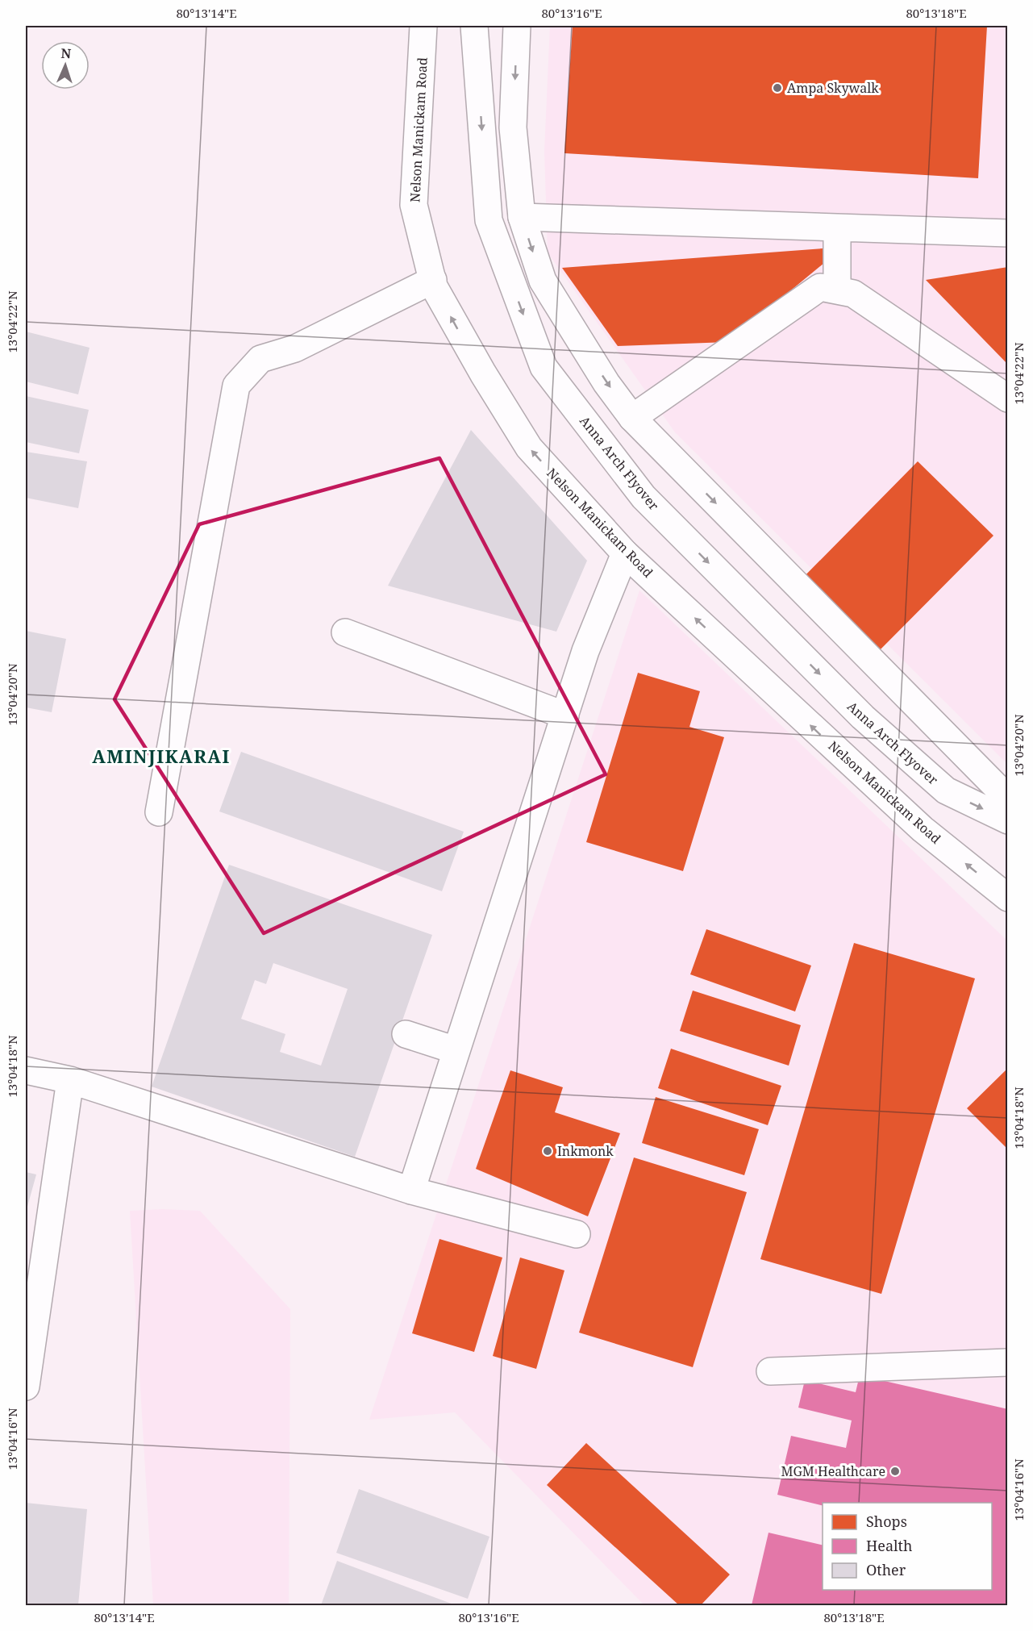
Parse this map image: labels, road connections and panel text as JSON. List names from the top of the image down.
{
  "streets": {
    "main road": ["Nelson Manickam Road", "Anna Arch Flyover"]
  },
  "districts": ["AMINJIKARAI"],
  "places": ["Ampa Skywalk", "Inkmonk", "MGM Healthcare"],
  "legend": ["Shops", "Health", "Other"],
  "north": "top",
  "coordinates": [
    "80°13'14\"E",
    "80°13'16\"E",
    "80°13'18\"E",
    "13°04'22\"N",
    "13°04'20\"N",
    "13°04'18\"N",
    "13°04'16\"N"
  ]
}
